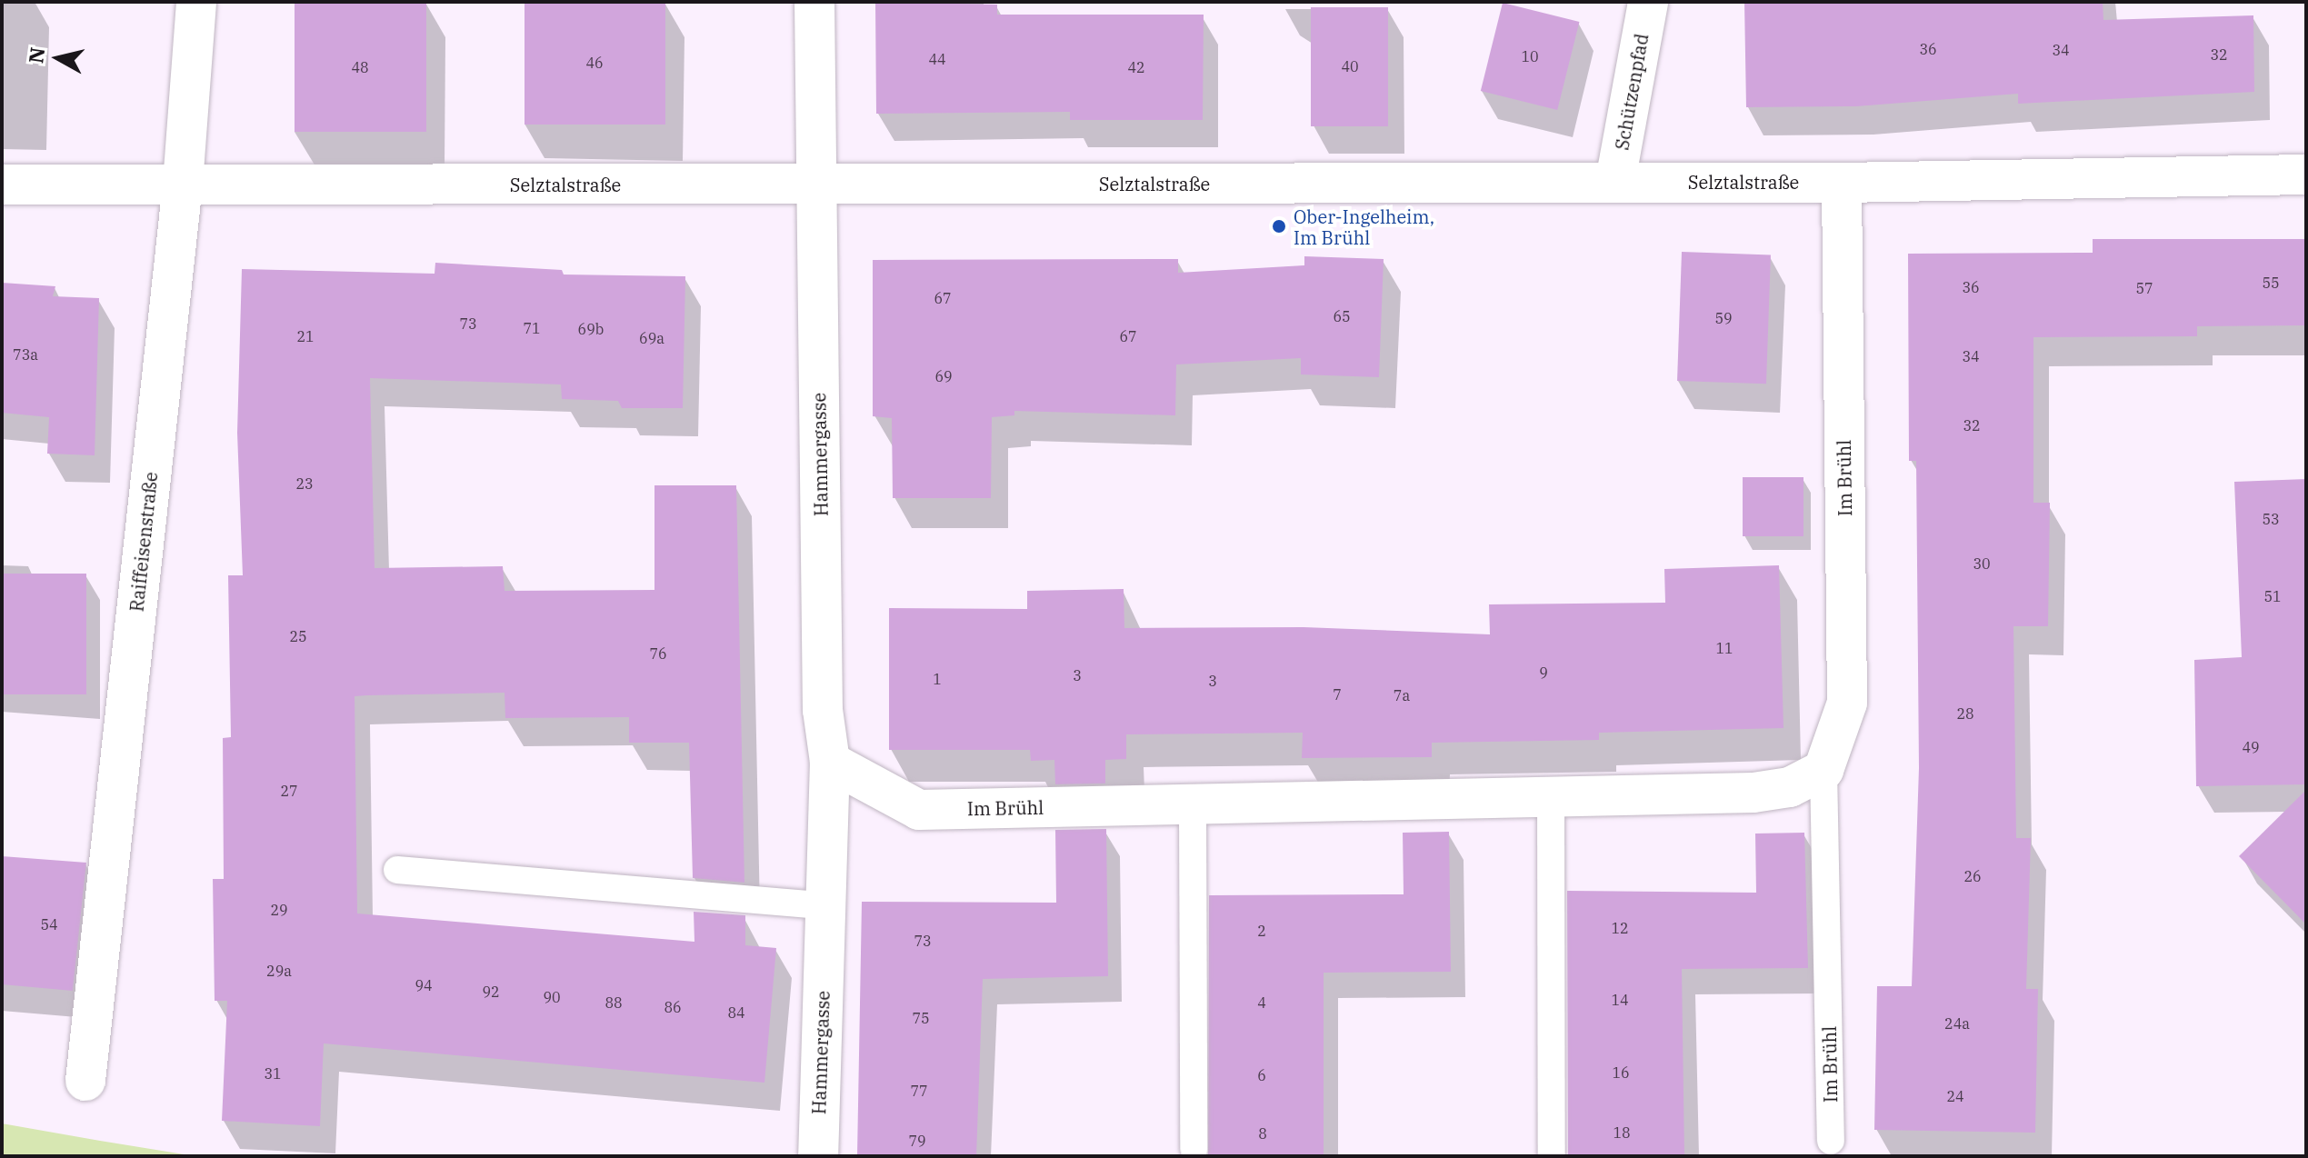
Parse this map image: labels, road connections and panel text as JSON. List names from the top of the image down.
{
  "streets": {
    "street": [
      "Schützenpfad",
      "Selztalstraße",
      "Hammergasse",
      "Im Brühl",
      "Raiffeisenstraße"
    ]
  },
  "crossings": [
    ["Schützenpfad", "Selztalstraße"],
    ["Selztalstraße", "Hammergasse"],
    ["Selztalstraße", "Im Brühl"],
    ["Selztalstraße", "Raiffeisenstraße"],
    ["Hammergasse", "Im Brühl"]
  ],
  "places": ["Ober-Ingelheim, Im Brühl"],
  "house_numbers": [
    "36",
    "34",
    "32",
    "10",
    "44",
    "46",
    "40",
    "48",
    "42",
    "55",
    "36",
    "57",
    "67",
    "65",
    "59",
    "73",
    "71",
    "69b",
    "21",
    "67",
    "69a",
    "73a",
    "34",
    "69",
    "32",
    "23",
    "53",
    "30",
    "51",
    "25",
    "11",
    "76",
    "9",
    "3",
    "1",
    "3",
    "7",
    "7a",
    "28",
    "49",
    "27",
    "26",
    "29",
    "54",
    "12",
    "2",
    "73",
    "29a",
    "94",
    "92",
    "90",
    "14",
    "88",
    "4",
    "86",
    "84",
    "75",
    "24a",
    "16",
    "31",
    "6",
    "77",
    "24",
    "18",
    "8",
    "79"
  ],
  "north": "left"
}
